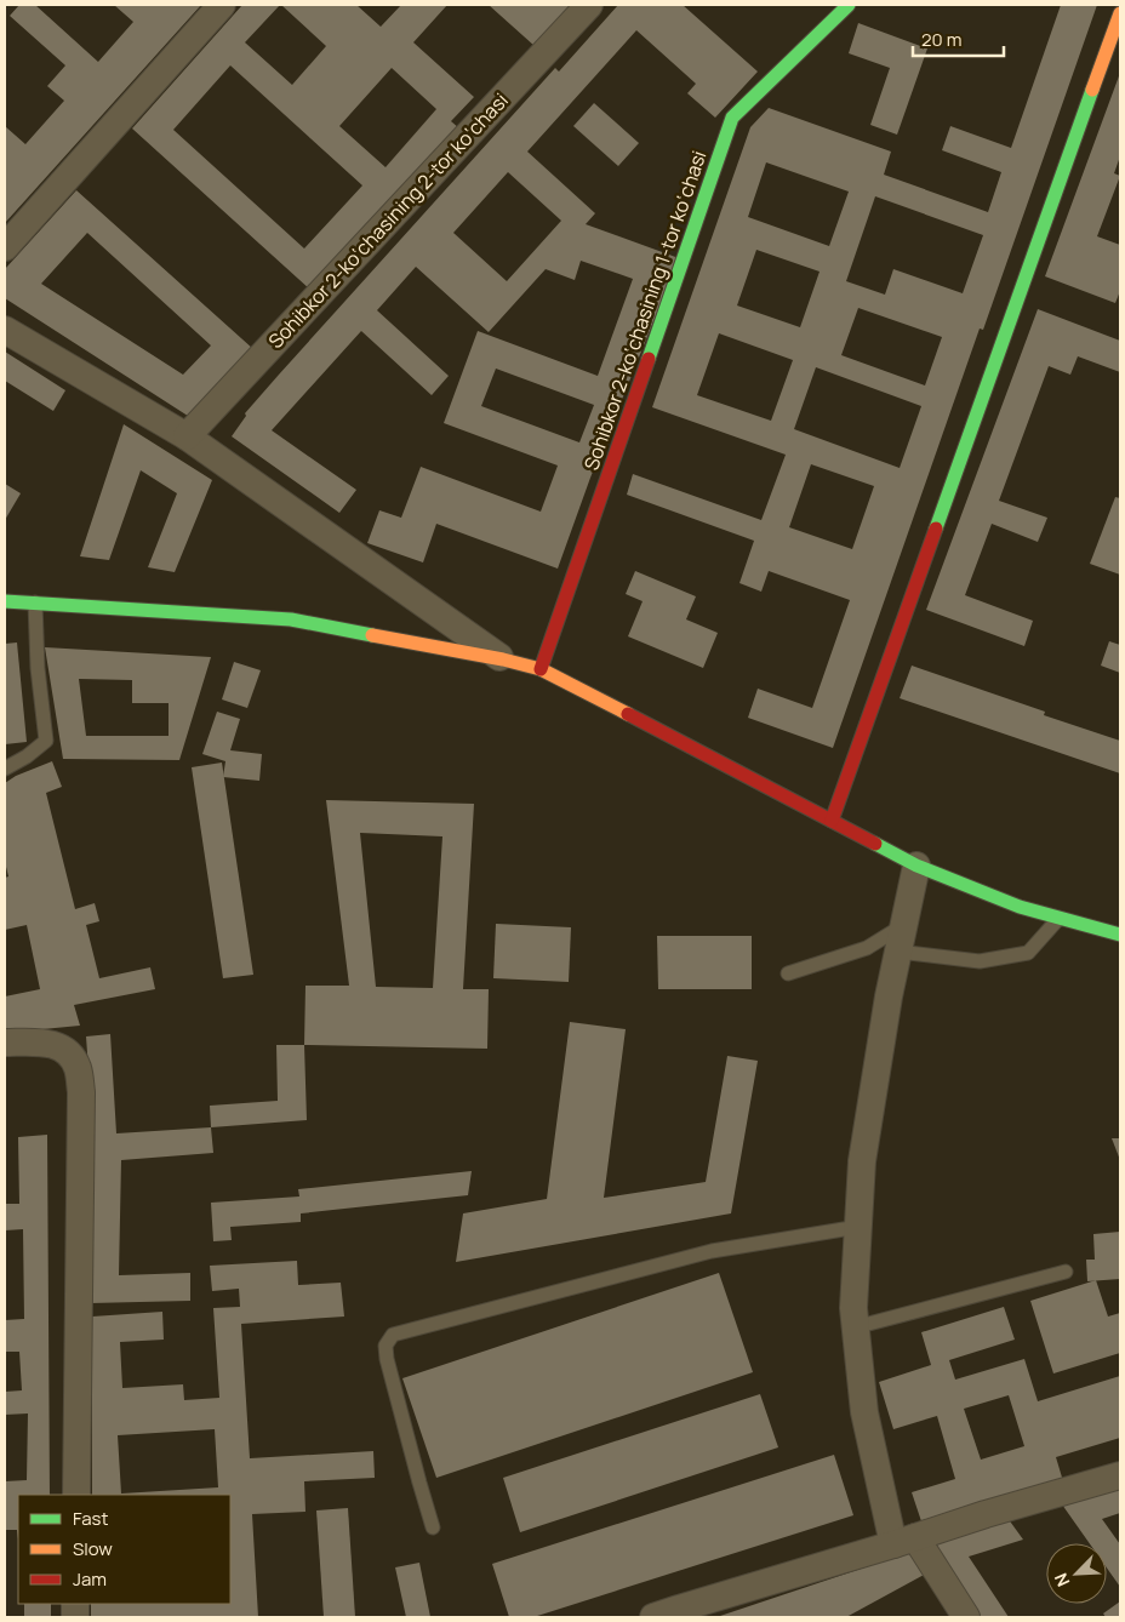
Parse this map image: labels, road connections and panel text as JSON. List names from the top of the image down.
{
  "streets": {
    "street": ["Sohibkor 2-ko‘chasining 2-tor ko‘chasi", "Sohibkor 2-ko‘chasining 1-tor ko‘chasi"]
  },
  "legend": ["Fast", "Slow", "Jam"],
  "scale_bar": "20 m",
  "north": "bottom left"
}
